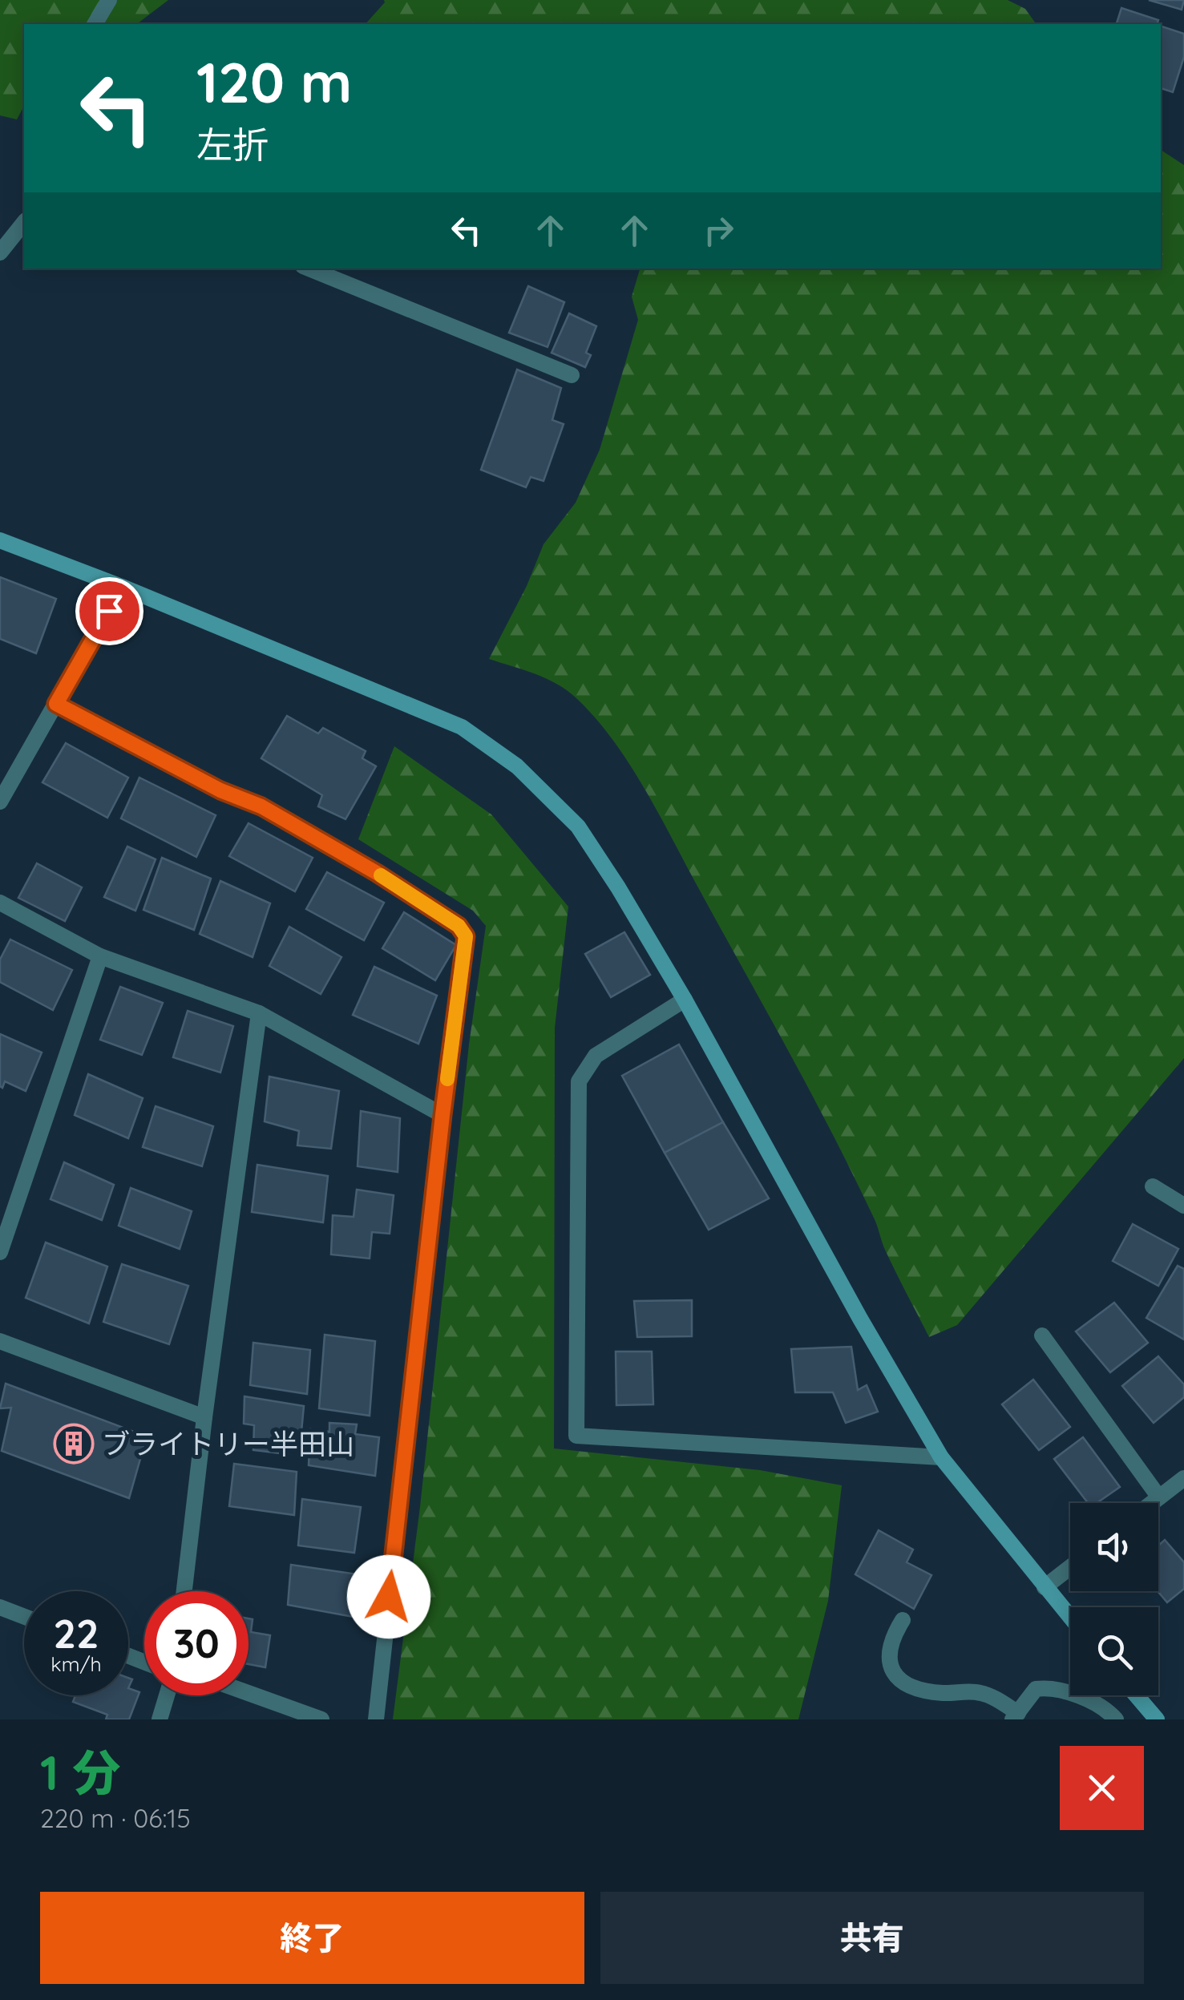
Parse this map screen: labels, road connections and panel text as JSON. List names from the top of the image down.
{
  "places": {
    "building": ["ブライトリー半田山"]
  },
  "page": {
    "turn": ["120 m", "左折"],
    "speed": "22 km/h",
    "limit": "30",
    "heading": ["1 分", "220 m · 06:15"],
    "buttons": ["終了", "共有"]
  }
}
